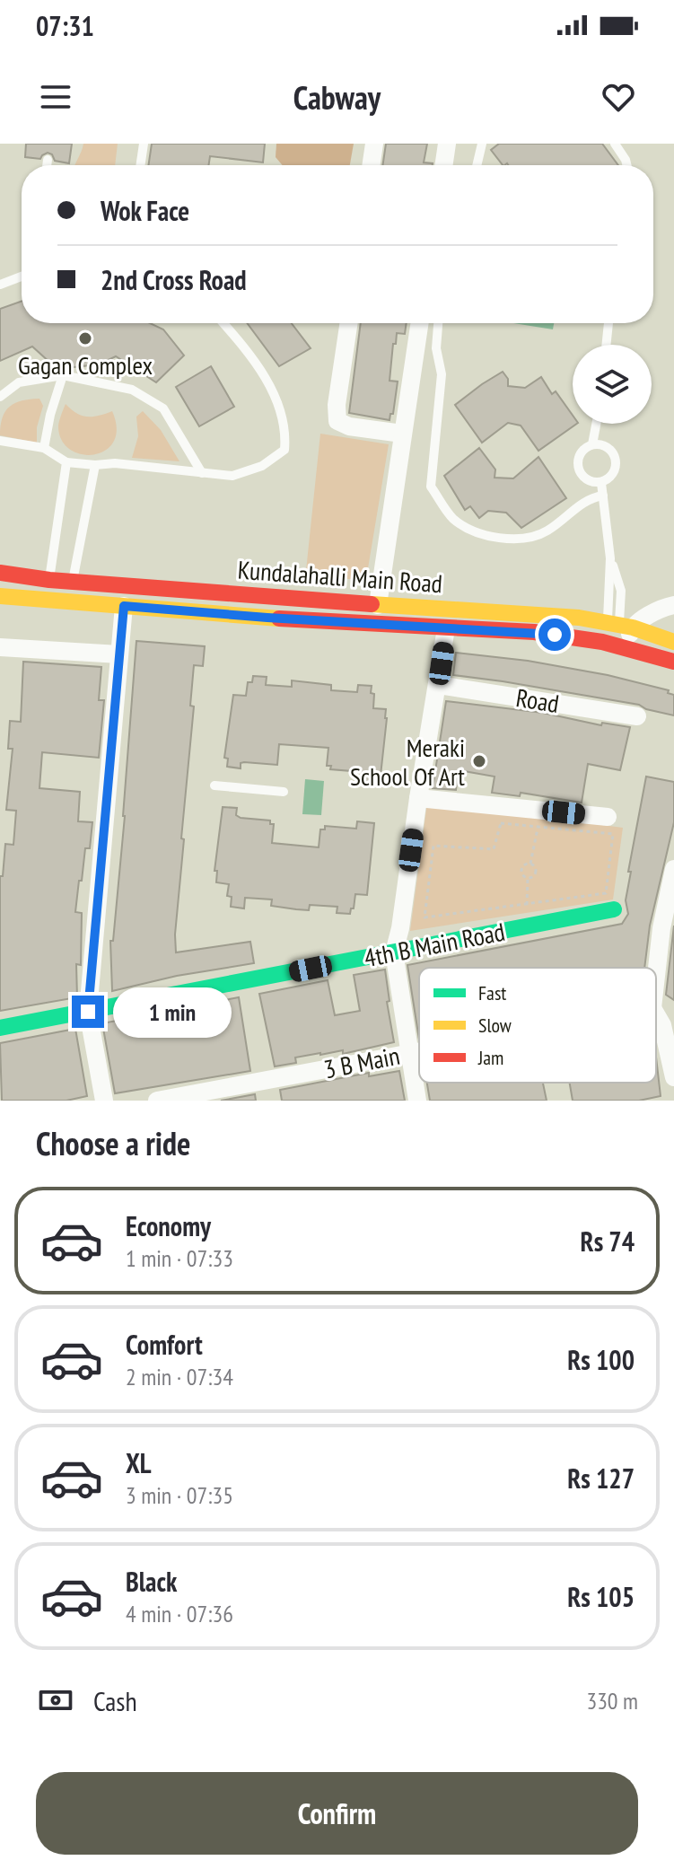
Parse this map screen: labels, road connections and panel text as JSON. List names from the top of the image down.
{
  "streets": {
    "main road": ["Kundalahalli Main Road", "4th B Main Road"],
    "street": ["Road", "3 B Main"]
  },
  "places": ["Gagan Complex", "Meraki School Of Art"],
  "legend": ["Fast", "Slow", "Jam"],
  "page": {
    "status": "07:31",
    "header": "Cabway",
    "banner": ["Wok Face", "2nd Cross Road"],
    "bubble": "1 min",
    "heading": "Choose a ride",
    "list": [
      {
        "name": "Economy",
        "note": "1 min · 07:33",
        "value": "Rs 74"
      },
      {
        "name": "Comfort",
        "note": "2 min · 07:34",
        "value": "Rs 100"
      },
      {
        "name": "XL",
        "note": "3 min · 07:35",
        "value": "Rs 127"
      },
      {
        "name": "Black",
        "note": "4 min · 07:36",
        "value": "Rs 105"
      }
    ],
    "pay": ["Cash", "330 m"],
    "buttons": "Confirm"
  }
}
